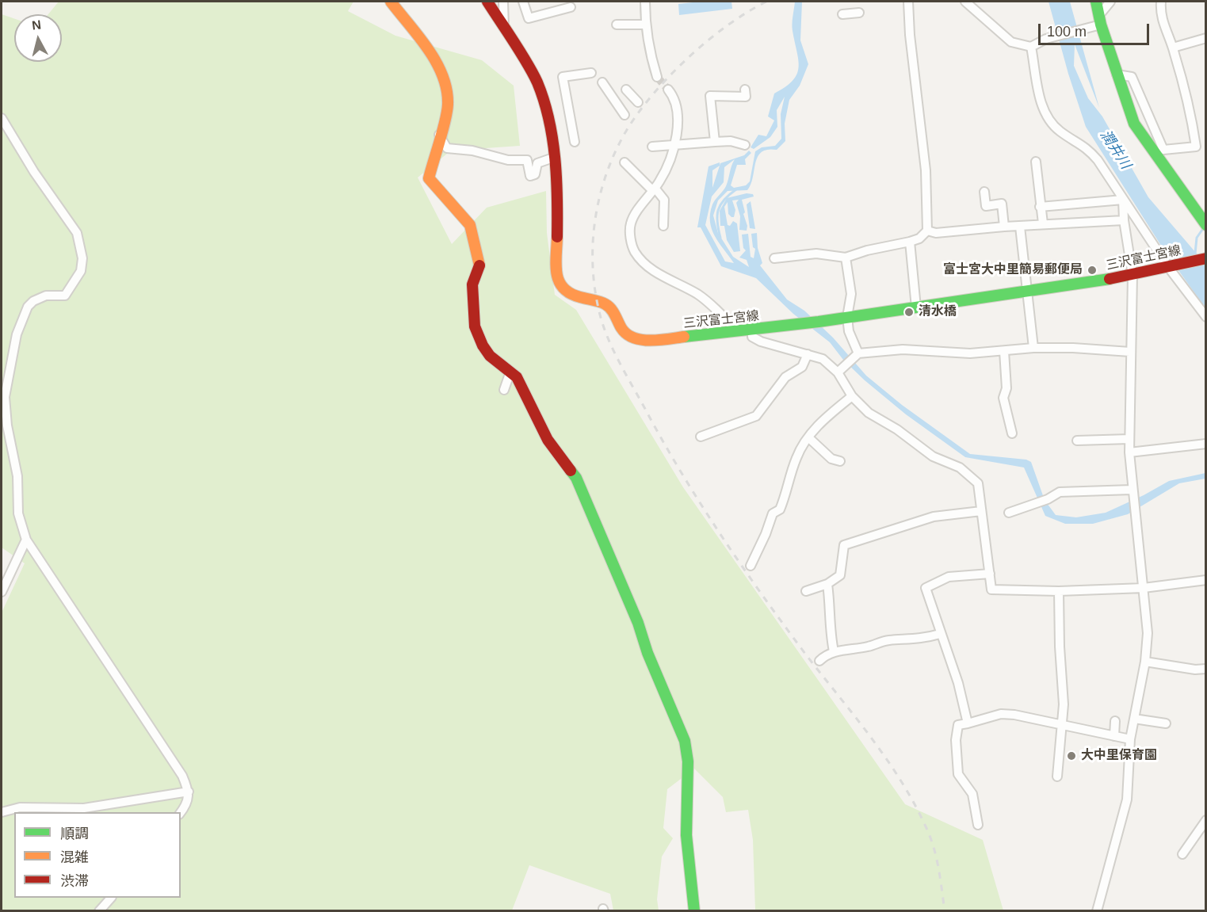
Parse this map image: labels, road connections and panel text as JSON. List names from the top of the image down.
{
  "streets": {
    "street": ["三沢富士宮線"]
  },
  "water": ["潤井川"],
  "places": ["富士宮大中里簡易郵便局", "清水橋", "大中里保育園"],
  "legend": ["順調", "混雑", "渋滞"],
  "scale_bar": "100 m",
  "north": "top"
}
